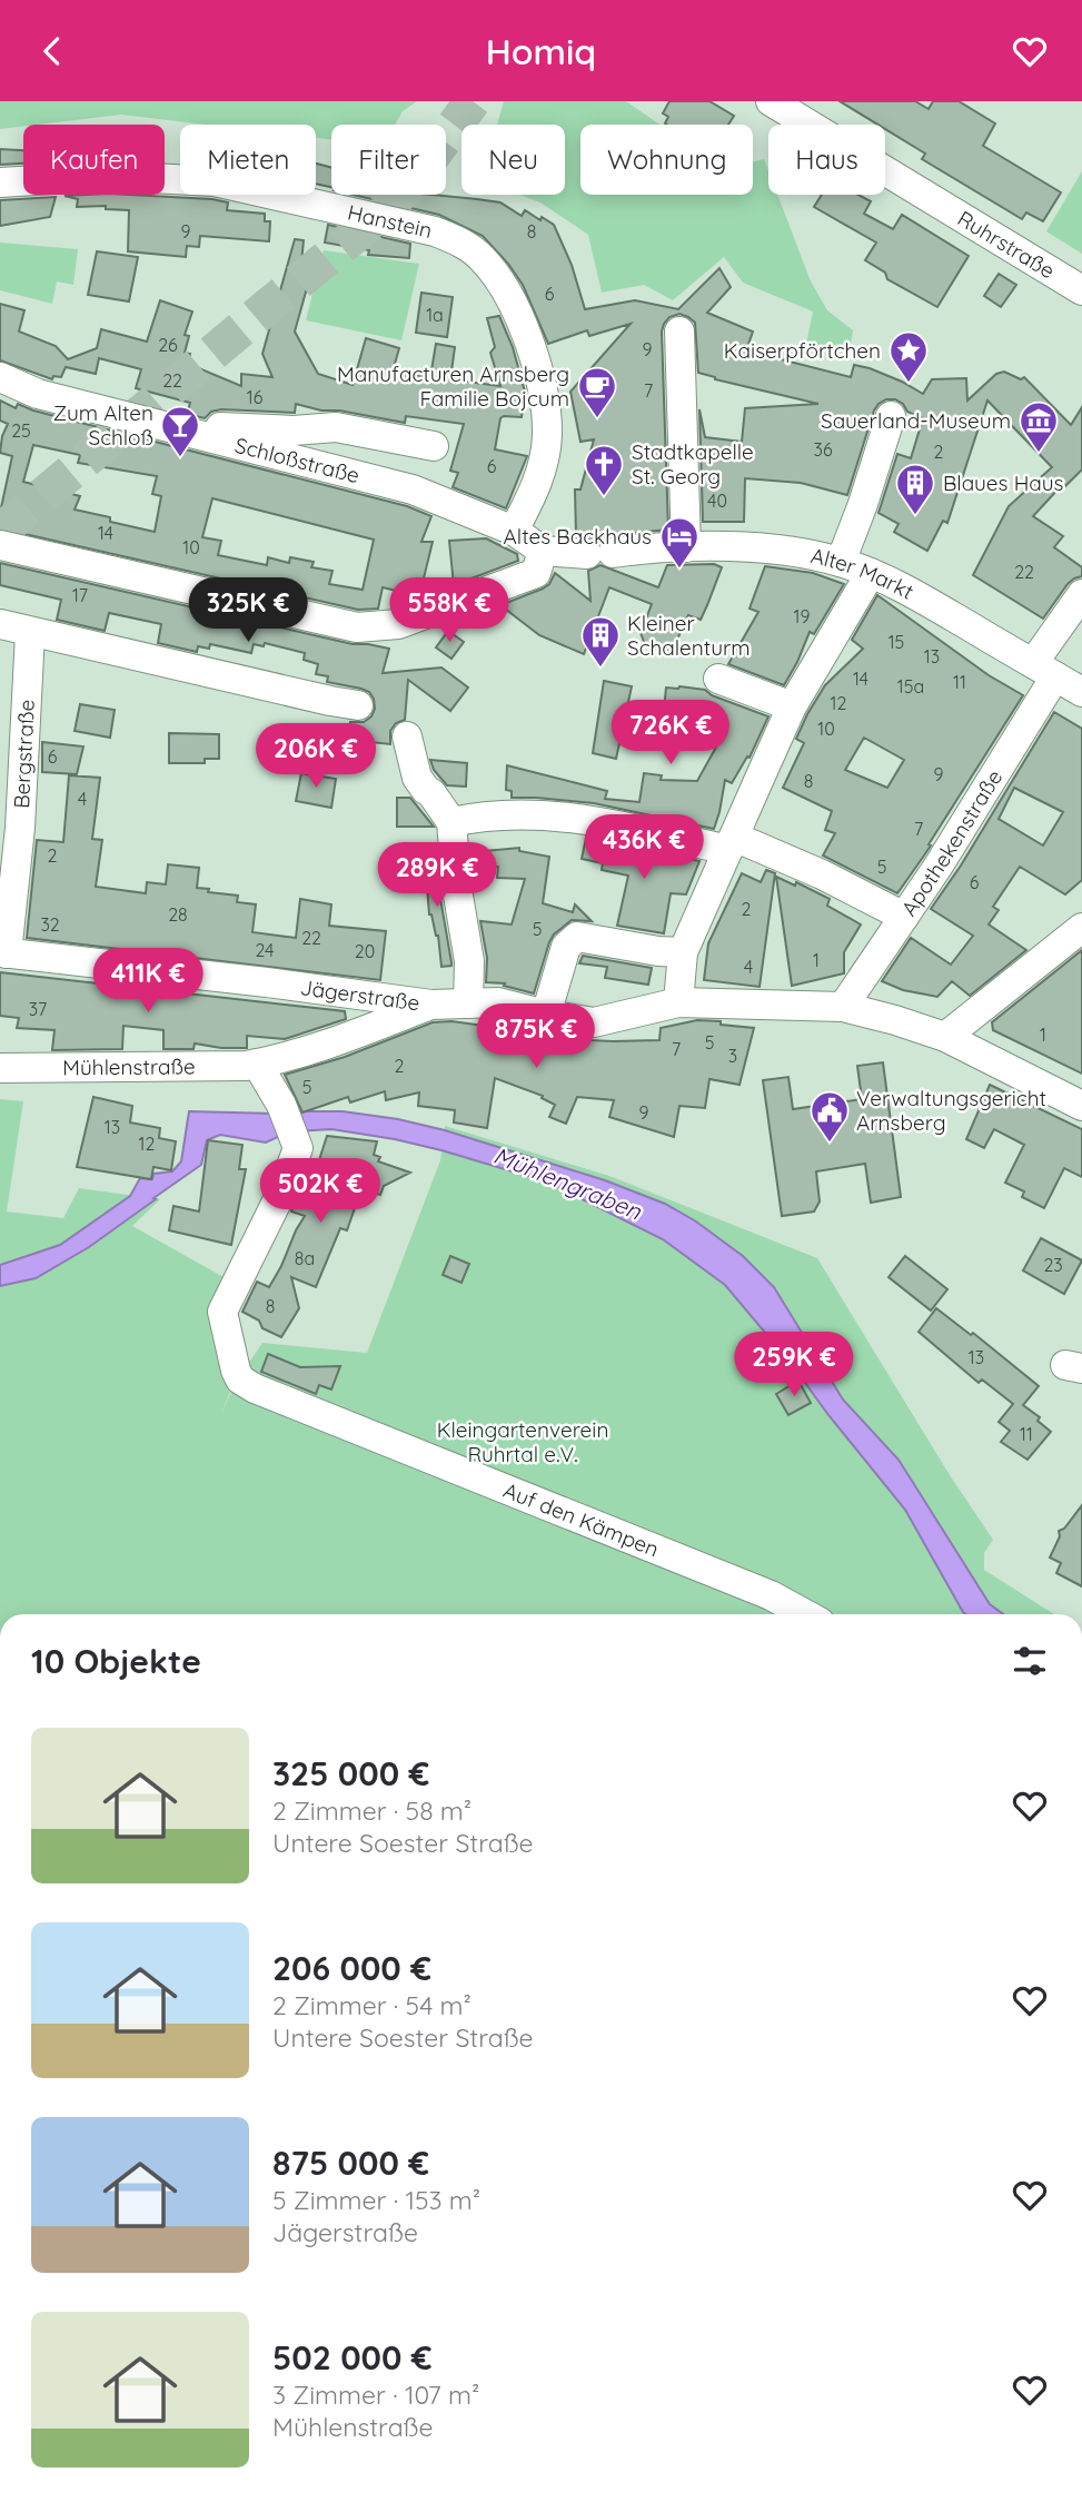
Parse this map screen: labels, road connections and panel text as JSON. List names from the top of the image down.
{
  "streets": {
    "street": [
      "Hanstein",
      "Ruhrstraße",
      "Schloßstraße",
      "Alter Markt",
      "Bergstraße",
      "Apothekenstraße",
      "Jägerstraße",
      "Mühlenstraße",
      "Auf den Kämpen"
    ]
  },
  "crossings": [
    ["Hanstein", "Schloßstraße"],
    ["Schloßstraße", "Alter Markt"],
    ["Alter Markt", "Apothekenstraße"],
    ["Bergstraße", "Jägerstraße"],
    ["Apothekenstraße", "Jägerstraße"],
    ["Jägerstraße", "Mühlenstraße"],
    ["Mühlenstraße", "Auf den Kämpen"]
  ],
  "water": ["Mühlengraben"],
  "parks": ["Kleingartenverein Ruhrtal e.V."],
  "places": {
    "place": ["Kaiserpförtchen"],
    "cafe": ["Manufacturen Arnsberg Familie Bojcum"],
    "museum": ["Sauerland-Museum"],
    "bar": ["Zum Alten Schloß"],
    "church": ["Stadtkapelle St. Georg"],
    "building": ["Blaues Haus", "Kleiner Schalenturm"],
    "hotel": ["Altes Backhaus"],
    "public building": ["Verwaltungsgericht Arnsberg"]
  },
  "house_numbers": [
    "9",
    "8",
    "6",
    "1a",
    "26",
    "9",
    "22",
    "7",
    "16",
    "25",
    "36",
    "2",
    "6",
    "40",
    "14",
    "10",
    "22",
    "17",
    "19",
    "15",
    "13",
    "14",
    "11",
    "15a",
    "12",
    "10",
    "6",
    "9",
    "8",
    "4",
    "7",
    "2",
    "5",
    "6",
    "2",
    "28",
    "32",
    "5",
    "22",
    "24",
    "20",
    "1",
    "4",
    "37",
    "1",
    "5",
    "7",
    "3",
    "2",
    "5",
    "9",
    "13",
    "12",
    "8a",
    "23",
    "8",
    "13",
    "11"
  ],
  "page": {
    "header": "Homiq",
    "chip": [
      "Kaufen",
      "Mieten",
      "Filter",
      "Neu",
      "Wohnung",
      "Haus"
    ],
    "price": [
      "325K €",
      "558K €",
      "726K €",
      "206K €",
      "436K €",
      "289K €",
      "411K €",
      "875K €",
      "502K €",
      "259K €"
    ],
    "heading": "10 Objekte",
    "list": [
      {
        "name": "325 000 €",
        "note": "2 Zimmer · 58 m² · Untere Soester Straße"
      },
      {
        "name": "206 000 €",
        "note": "2 Zimmer · 54 m² · Untere Soester Straße"
      },
      {
        "name": "875 000 €",
        "note": "5 Zimmer · 153 m² · Jägerstraße"
      },
      {
        "name": "502 000 €",
        "note": "3 Zimmer · 107 m² · Mühlenstraße"
      }
    ]
  }
}
